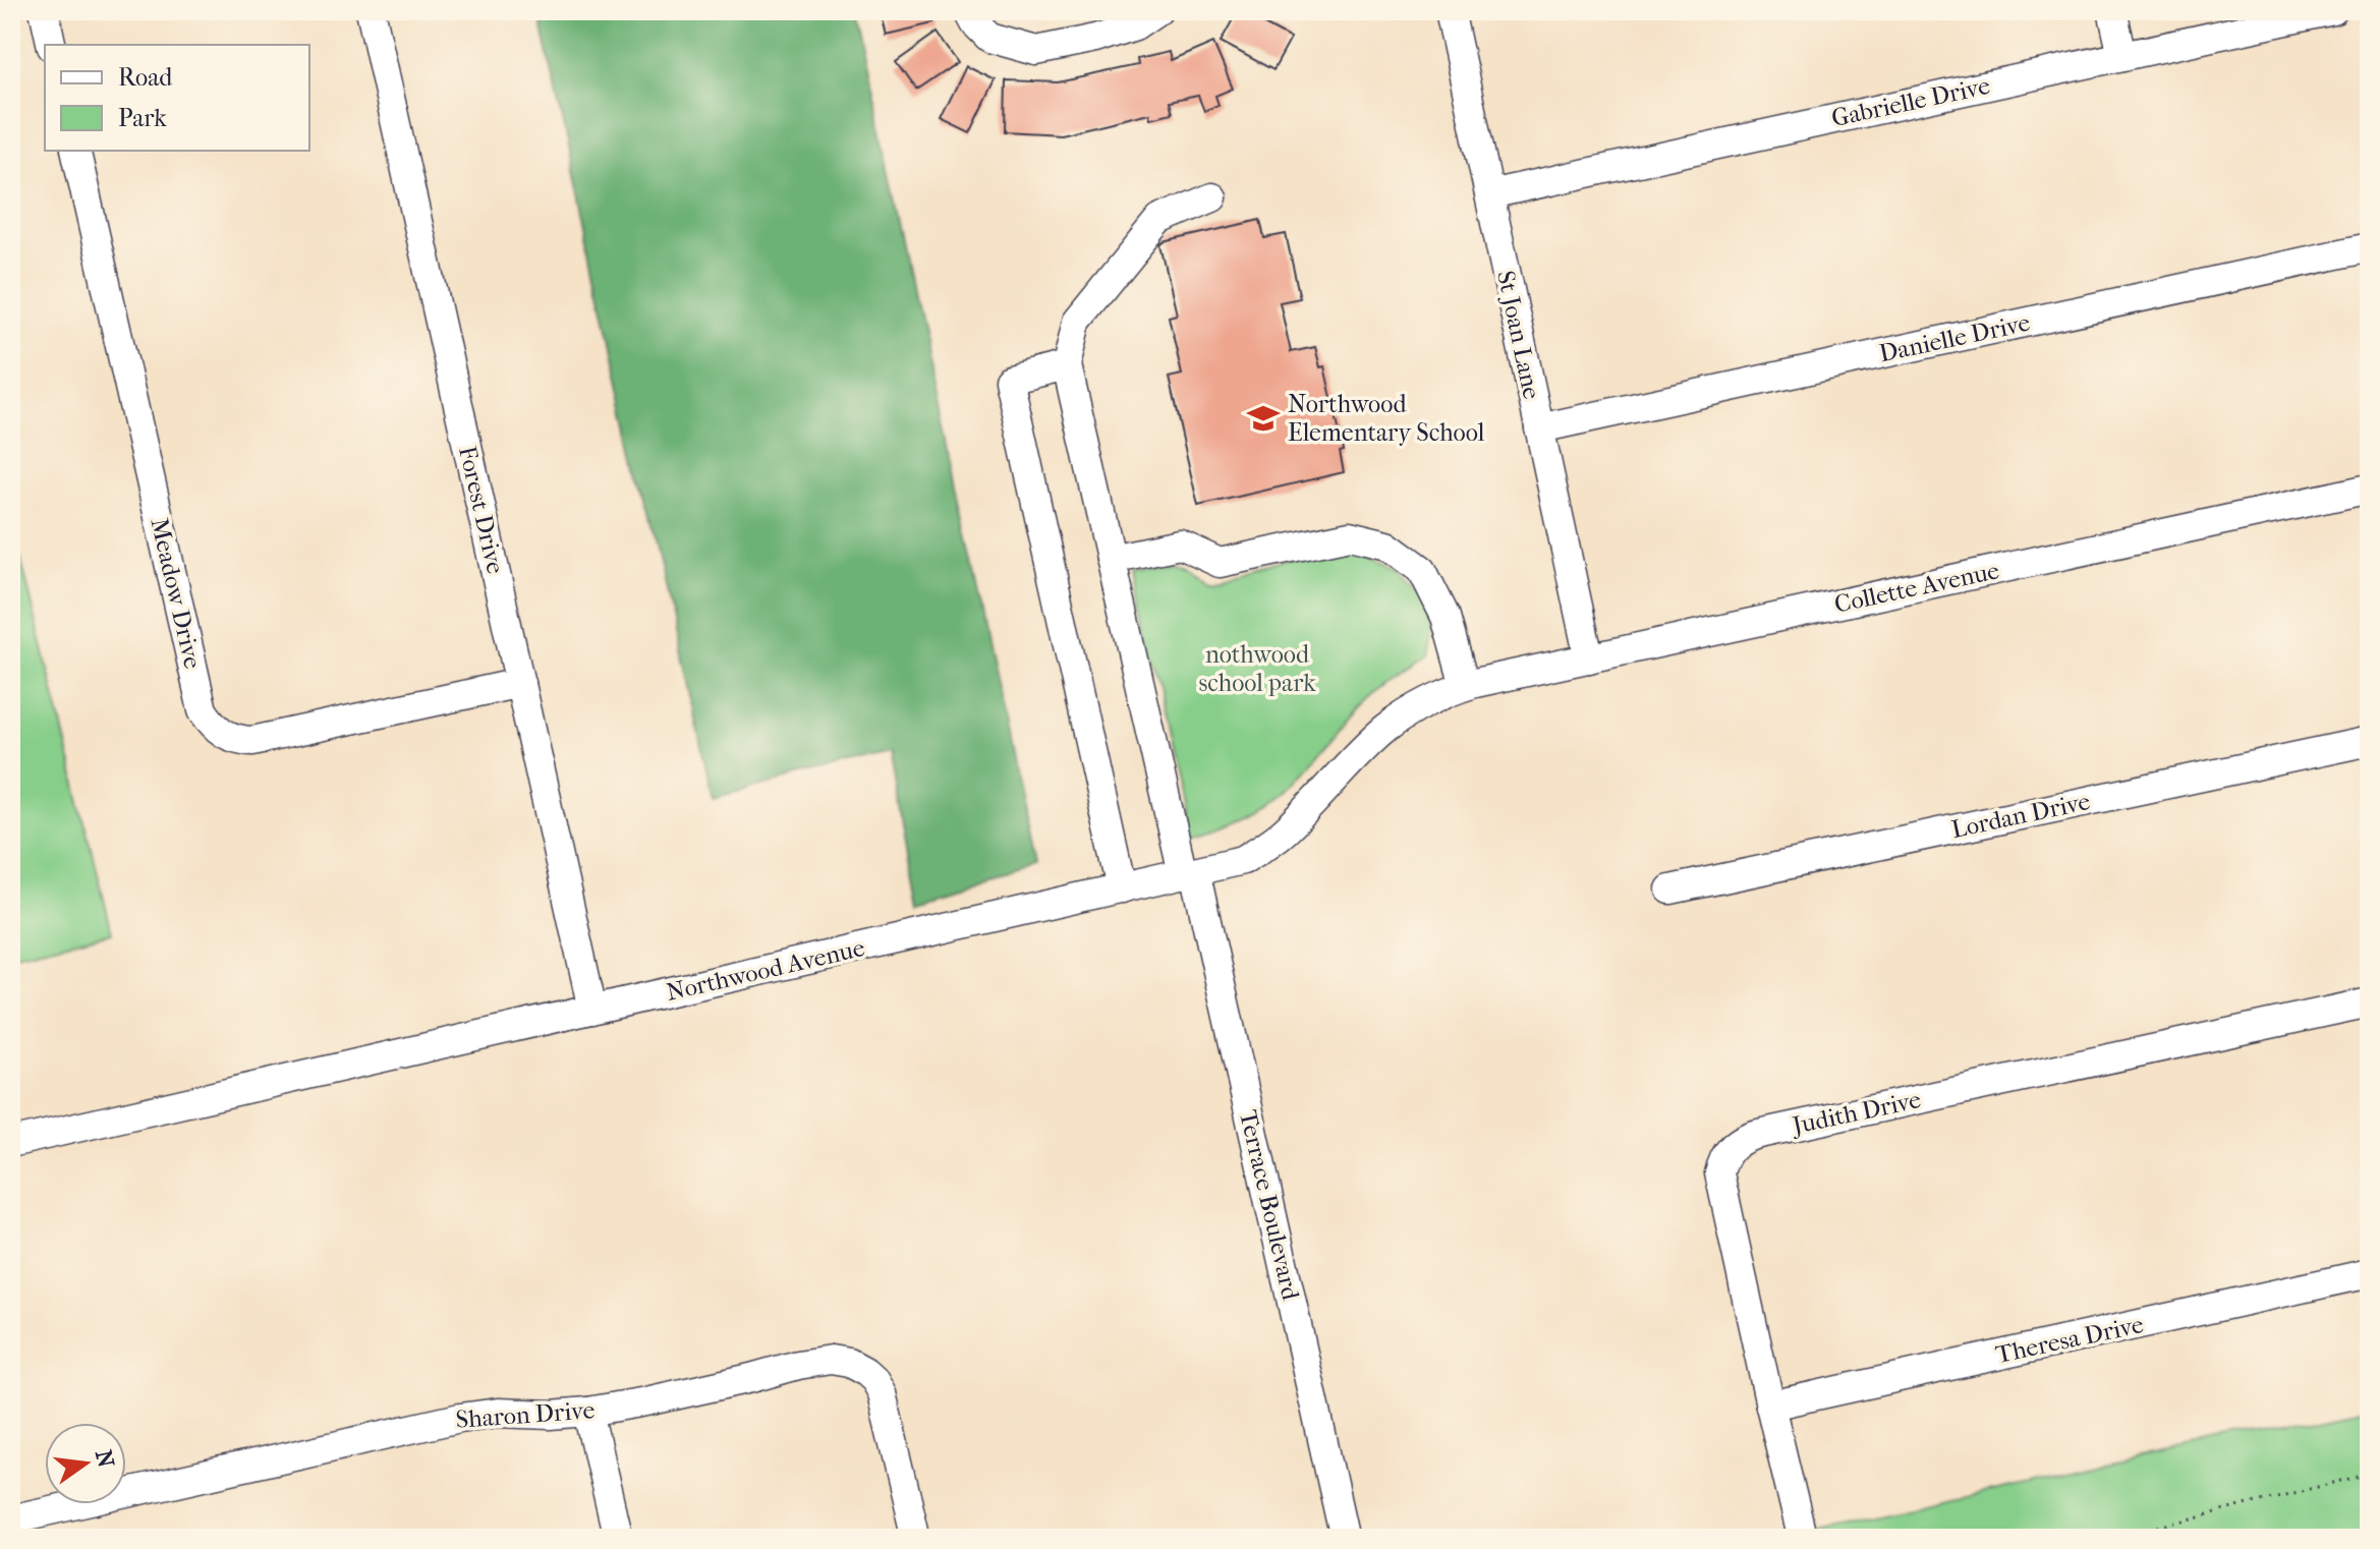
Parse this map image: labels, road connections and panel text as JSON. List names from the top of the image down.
{
  "streets": {
    "street": [
      "Gabrielle Drive",
      "St Joan Lane",
      "Danielle Drive",
      "Forest Drive",
      "Collette Avenue",
      "Meadow Drive",
      "Lordan Drive",
      "Northwood Avenue",
      "Judith Drive",
      "Terrace Boulevard",
      "Theresa Drive",
      "Sharon Drive"
    ]
  },
  "crossings": [
    ["Gabrielle Drive", "St Joan Lane"],
    ["St Joan Lane", "Danielle Drive"],
    ["St Joan Lane", "Collette Avenue"],
    ["Forest Drive", "Meadow Drive"],
    ["Forest Drive", "Northwood Avenue"],
    ["Collette Avenue", "Northwood Avenue"],
    ["Northwood Avenue", "Terrace Boulevard"],
    ["Judith Drive", "Theresa Drive"]
  ],
  "parks": ["nothwood school park"],
  "places": {
    "school or university": ["Northwood Elementary School"]
  },
  "legend": ["Road", "Park"],
  "north": "right"
}
